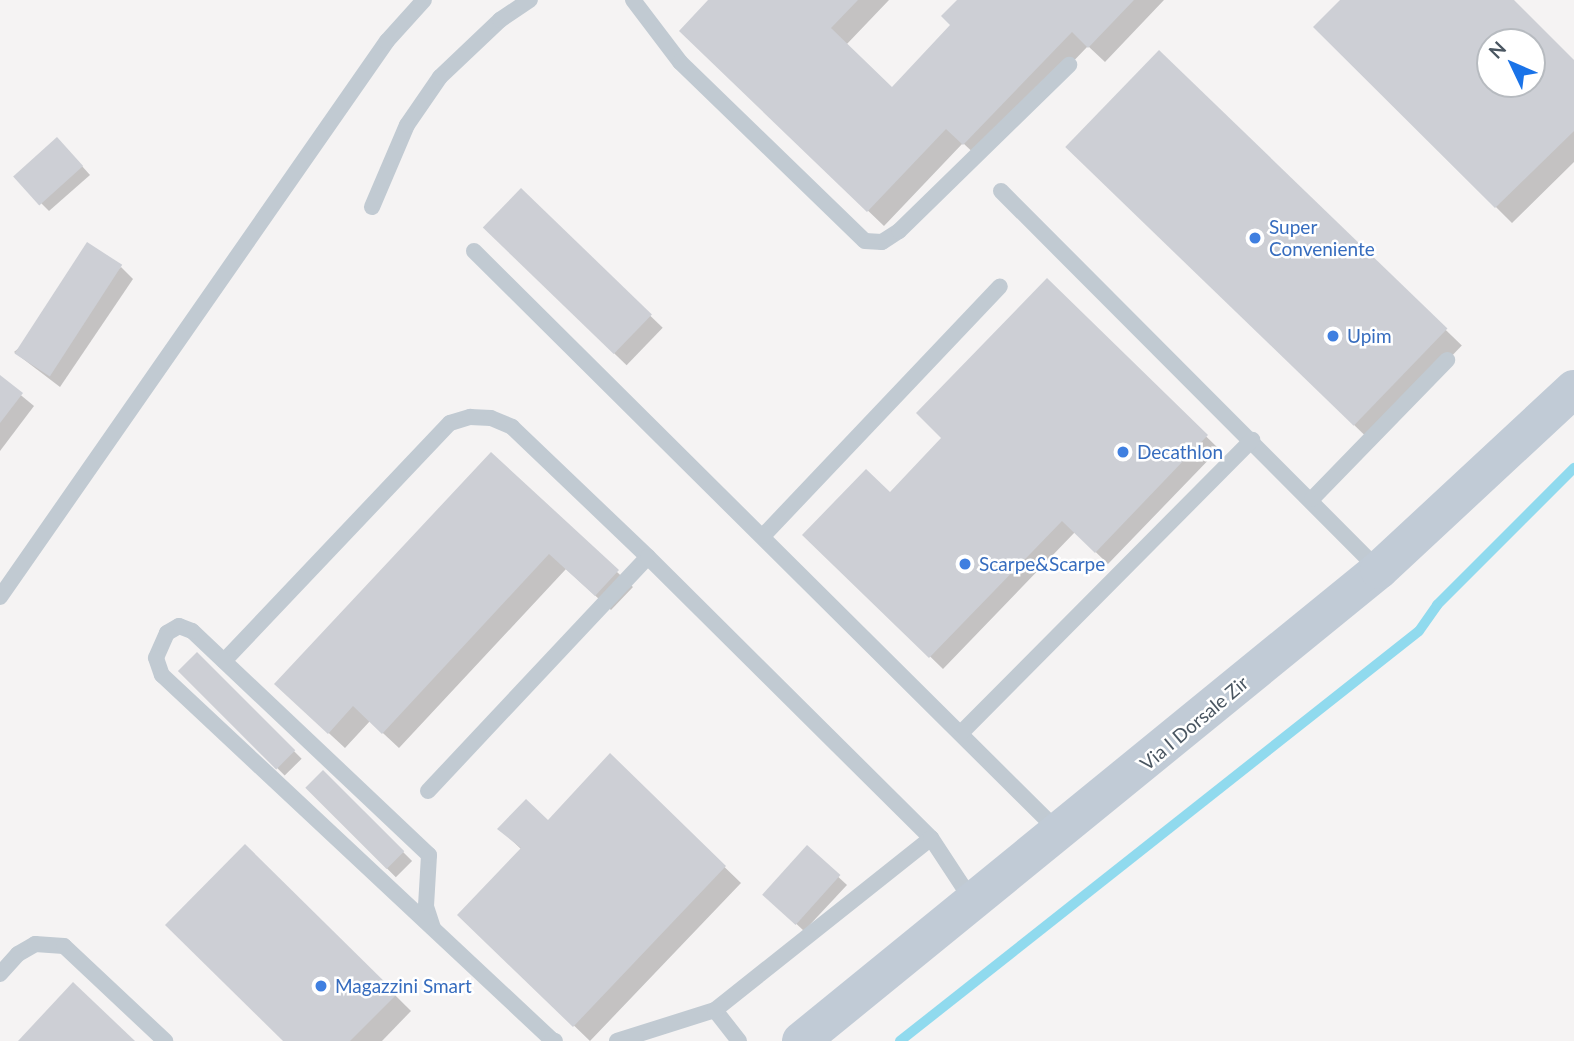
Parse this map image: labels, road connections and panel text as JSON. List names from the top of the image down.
{
  "streets": {
    "main road": ["Via I Dorsale Zir"]
  },
  "places": [
    "Super Conveniente",
    "Upim",
    "Decathlon",
    "Scarpe&Scarpe",
    "Magazzini Smart"
  ],
  "north": "top left"
}
